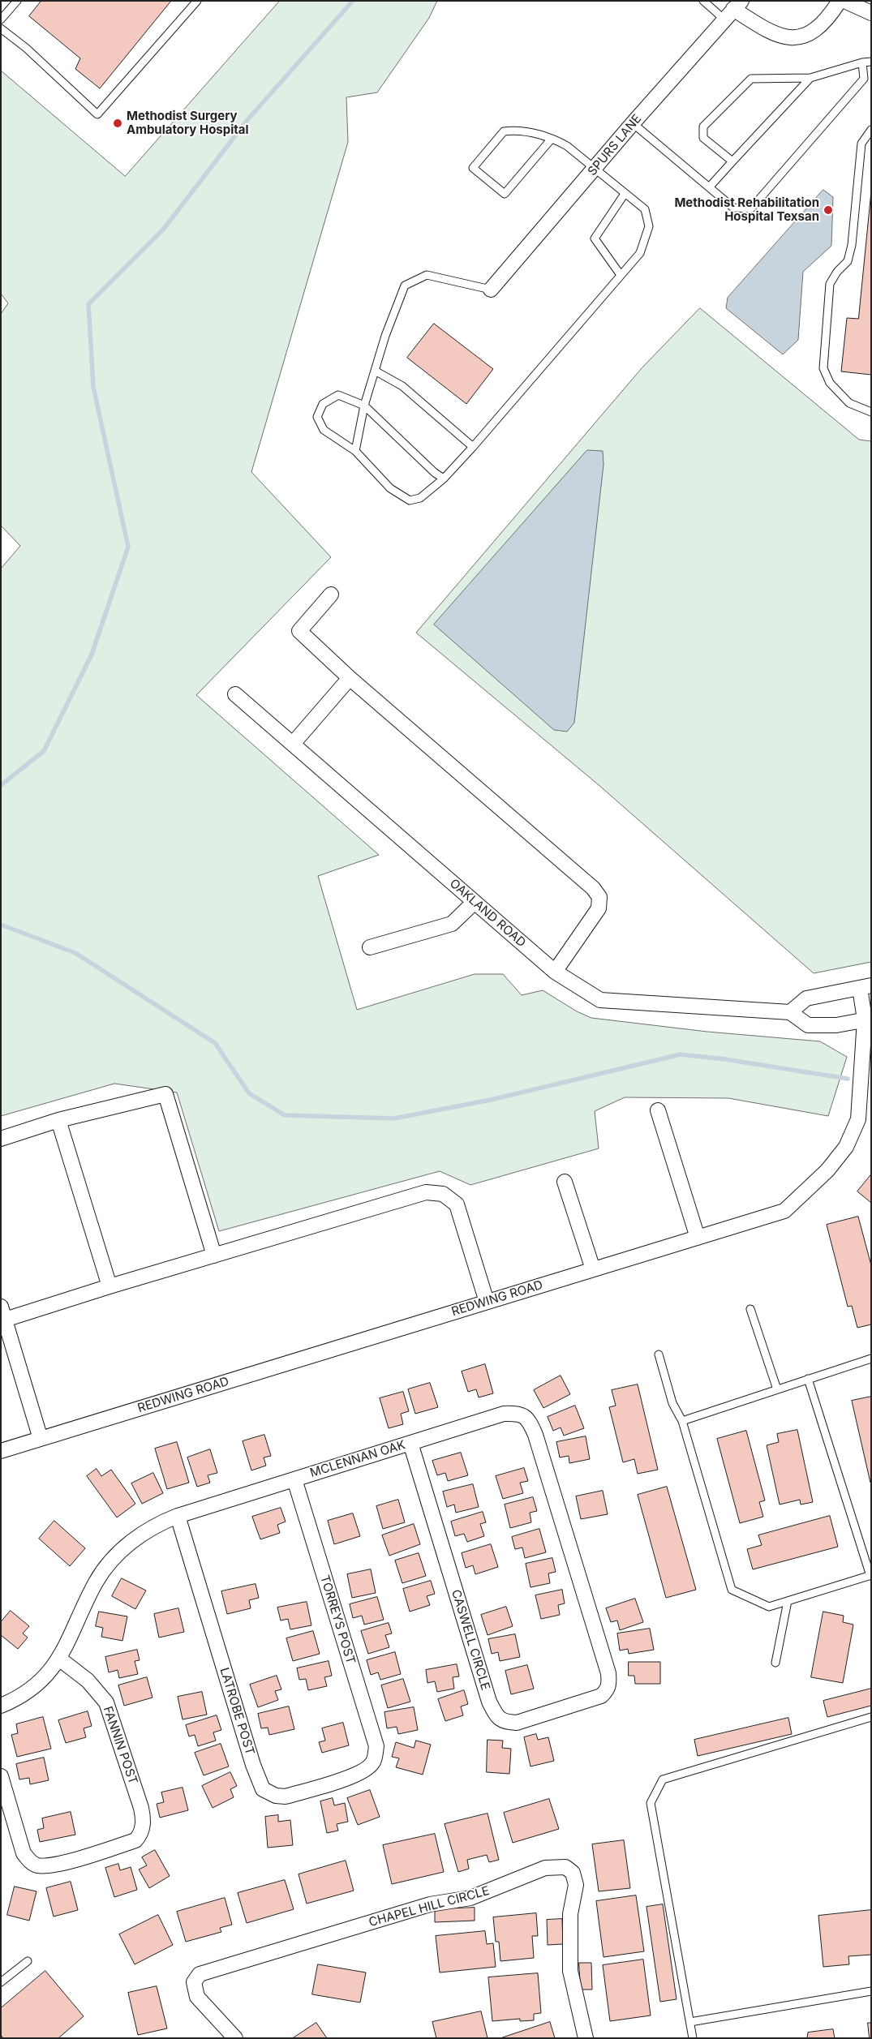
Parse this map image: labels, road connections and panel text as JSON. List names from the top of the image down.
{
  "streets": {
    "street": [
      "SPURS LANE",
      "OAKLAND ROAD",
      "REDWING ROAD",
      "MCLENNAN OAK",
      "TORREYS POST",
      "CASWELL CIRCLE",
      "LATROBE POST",
      "FANNIN POST",
      "CHAPEL HILL CIRCLE"
    ]
  },
  "crossings": [
    ["MCLENNAN OAK", "TORREYS POST"],
    ["MCLENNAN OAK", "CASWELL CIRCLE"],
    ["MCLENNAN OAK", "LATROBE POST"],
    ["MCLENNAN OAK", "FANNIN POST"],
    ["TORREYS POST", "LATROBE POST"]
  ],
  "places": ["Methodist Surgery Ambulatory Hospital", "Methodist Rehabilitation Hospital Texsan"]
}
